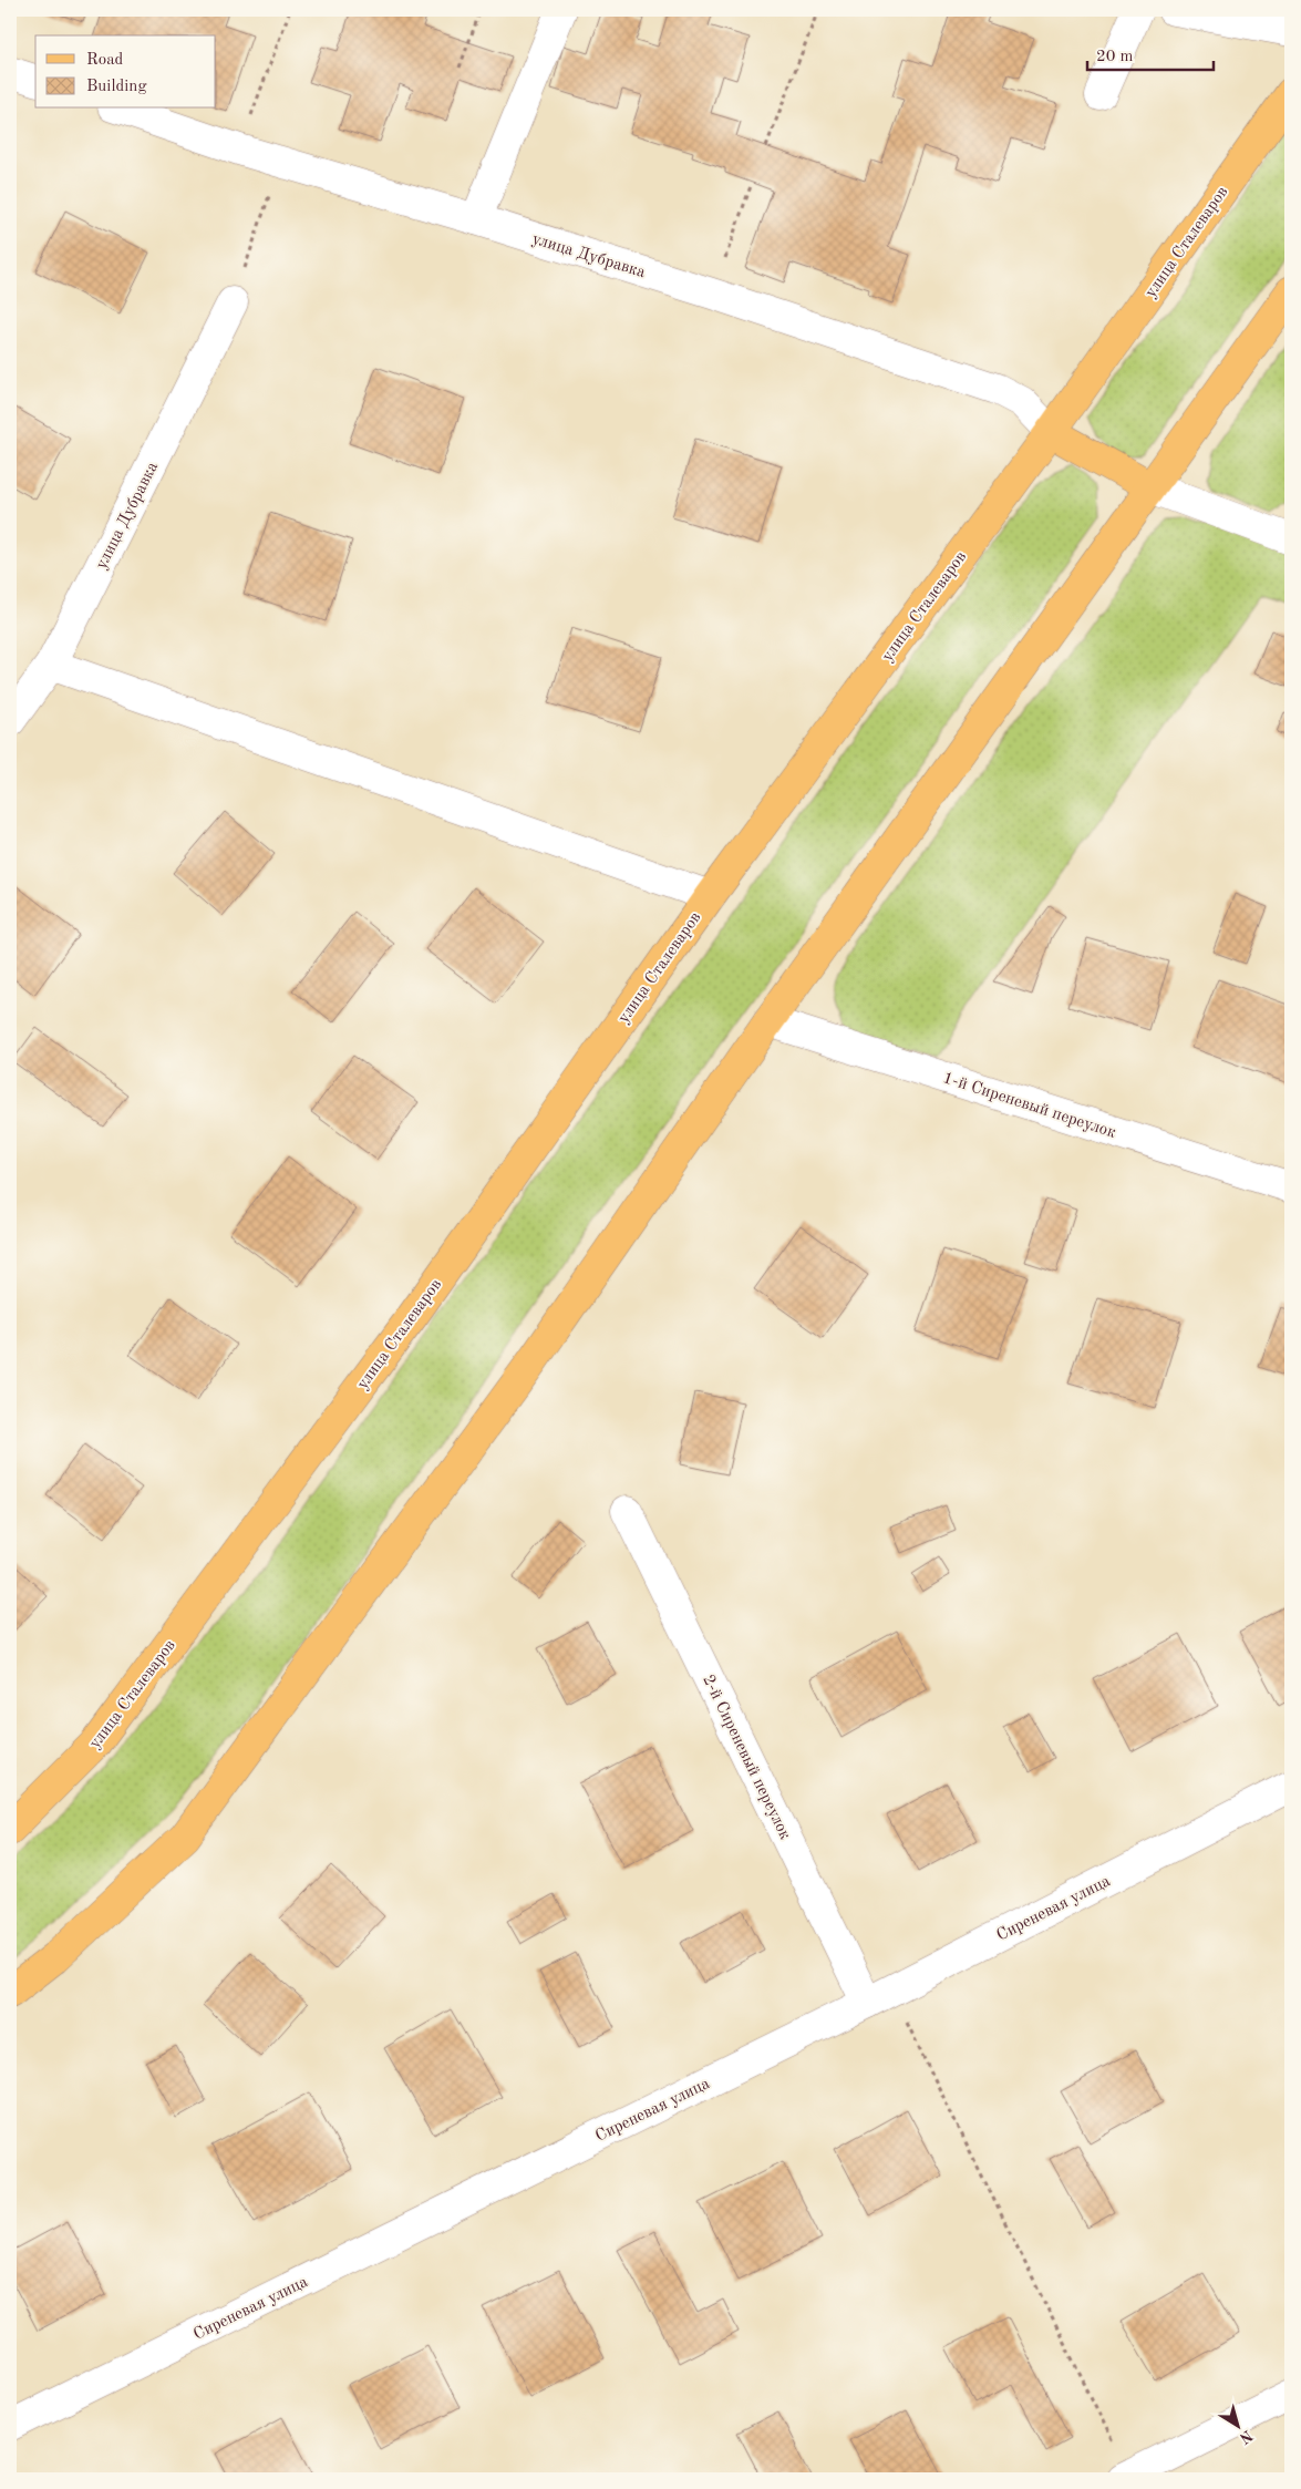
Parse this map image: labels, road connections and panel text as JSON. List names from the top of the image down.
{
  "streets": {
    "main road": ["улица Сталеваров"],
    "street": [
      "улица Дубравка",
      "1-й Сиреневый переулок",
      "2-й Сиреневый переулок",
      "Сиреневая улица"
    ]
  },
  "crossings": [
    ["улица Сталеваров", "улица Дубравка"],
    ["2-й Сиреневый переулок", "Сиреневая улица"]
  ],
  "legend": ["Road", "Building"],
  "scale_bar": "20 m",
  "north": "bottom right"
}
